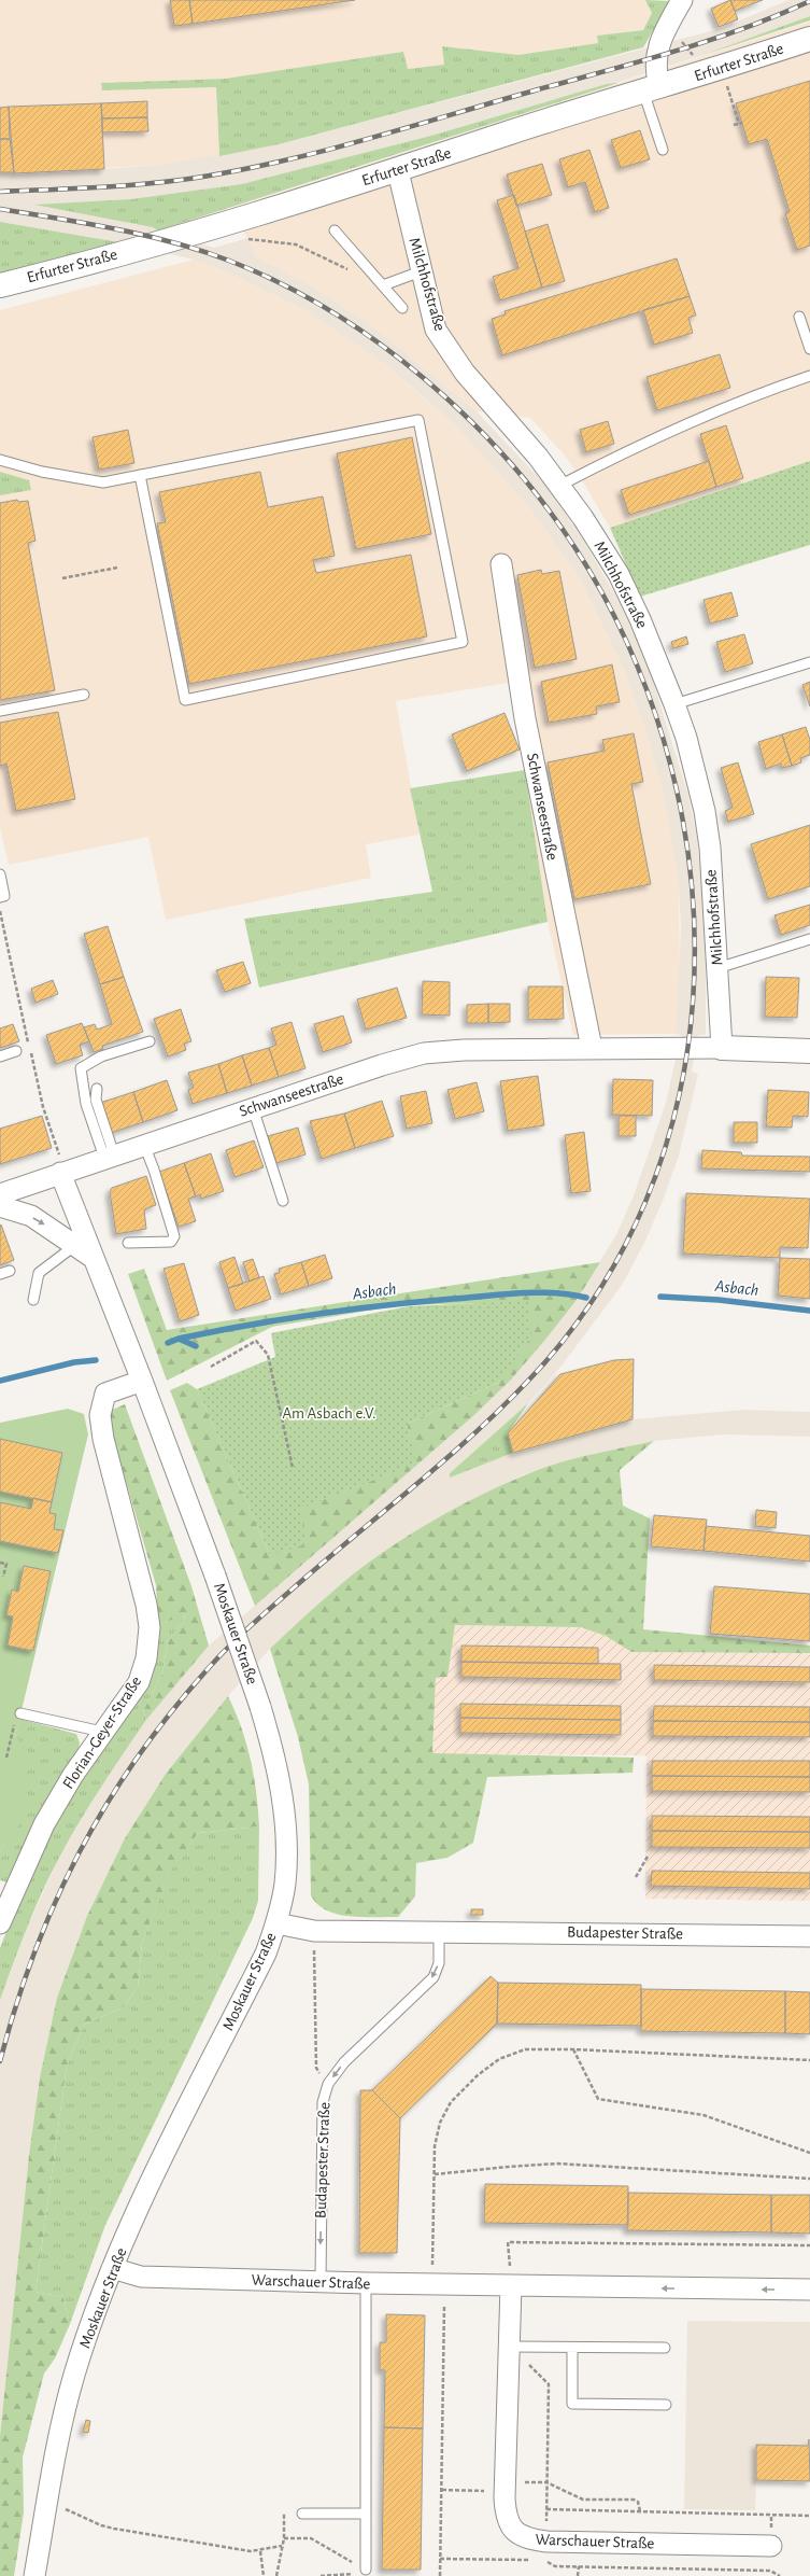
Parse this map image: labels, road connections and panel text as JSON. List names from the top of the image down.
{
  "streets": {
    "street": [
      "Erfurter Straße",
      "Milchhofstraße",
      "Schwanseestraße",
      "Moskauer Straße",
      "Florian-Geyer-Straße",
      "Budapester Straße",
      "Warschauer Straße"
    ]
  },
  "crossings": [
    ["Erfurter Straße", "Milchhofstraße"],
    ["Milchhofstraße", "Schwanseestraße"],
    ["Schwanseestraße", "Moskauer Straße"],
    ["Moskauer Straße", "Florian-Geyer-Straße"],
    ["Moskauer Straße", "Budapester Straße"],
    ["Moskauer Straße", "Warschauer Straße"],
    ["Budapester Straße", "Warschauer Straße"]
  ],
  "one_way": ["Budapester Straße"],
  "water": ["Asbach"],
  "parks": ["Am Asbach e.V."]
}
